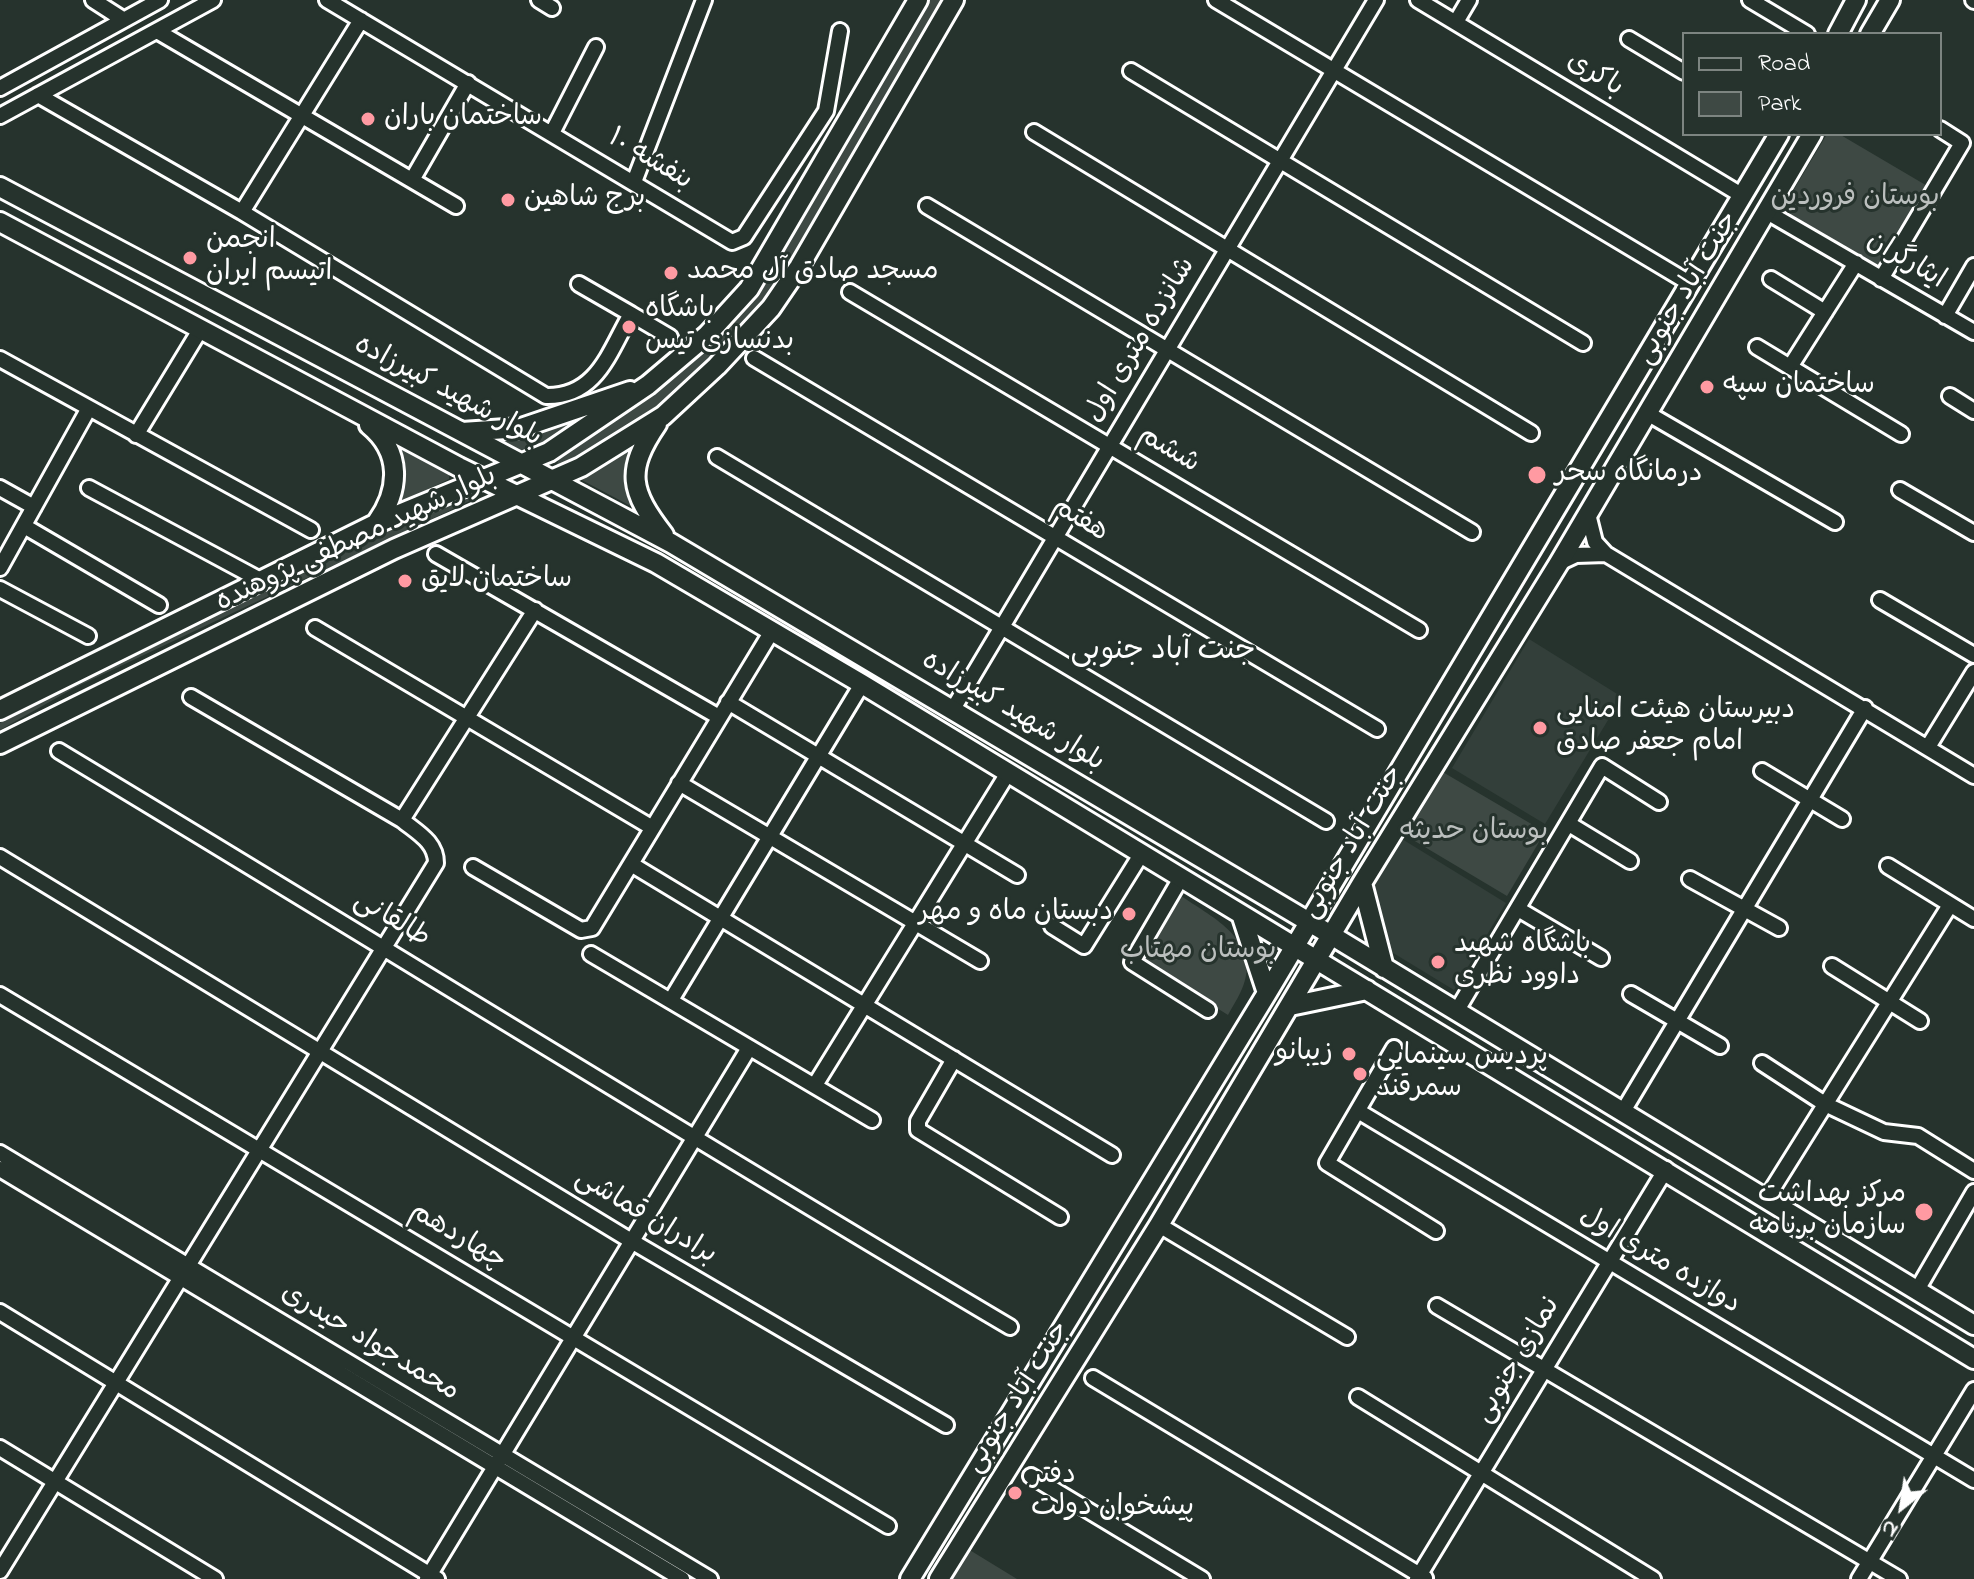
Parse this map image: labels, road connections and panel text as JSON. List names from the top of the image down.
{
  "streets": {
    "main road": ["جنت آباد جنوبی", "بلوار شهید کبیرزاده", "بلوار شهید مصطفی پژوهنده"],
    "street": [
      "باکری",
      "بنفشه ۱۰",
      "ایثارگران",
      "شانزده متری اول",
      "ششم",
      "هفتم",
      "طالقانی",
      "برادران قماشی",
      "چهاردهم",
      "دوازده متری اول",
      "محمدجواد حیدری",
      "نمازی جنوبی"
    ]
  },
  "crossings": [
    ["باکری", "جنت آباد جنوبی"],
    ["ایثارگران", "جنت آباد جنوبی"],
    ["جنت آباد جنوبی", "بلوار شهید کبیرزاده"],
    ["شانزده متری اول", "بلوار شهید کبیرزاده"],
    ["شانزده متری اول", "ششم"],
    ["شانزده متری اول", "هفتم"],
    ["بلوار شهید کبیرزاده", "بلوار شهید مصطفی پژوهنده"],
    ["بلوار شهید کبیرزاده", "نمازی جنوبی"],
    ["دوازده متری اول", "نمازی جنوبی"]
  ],
  "districts": ["جنت‌ آباد جنوبی"],
  "parks": ["بوستان فروردین", "بوستان حدیثه", "بوستان مهتاب"],
  "places": [
    "ساختمان باران",
    "برج شاهین",
    "انجمن اتیسم ایران",
    "مسجد صادق آل محمد",
    "باشگاه بدنسازی تیس",
    "ساختمان سپه",
    "درمانگاه سحر",
    "ساختمان لایق",
    "دبیرستان هیئت امنایی امام جعفر صادق",
    "دبستان ماه و مهر",
    "باشگاه شهید داوود نظری",
    "زیبانو",
    "پردیس سینمایی سمرقند",
    "مرکز بهداشت سازمان برنامه",
    "دفتر پیشخوان دولت"
  ],
  "legend": ["Road", "Park"],
  "north": "bottom left"
}
